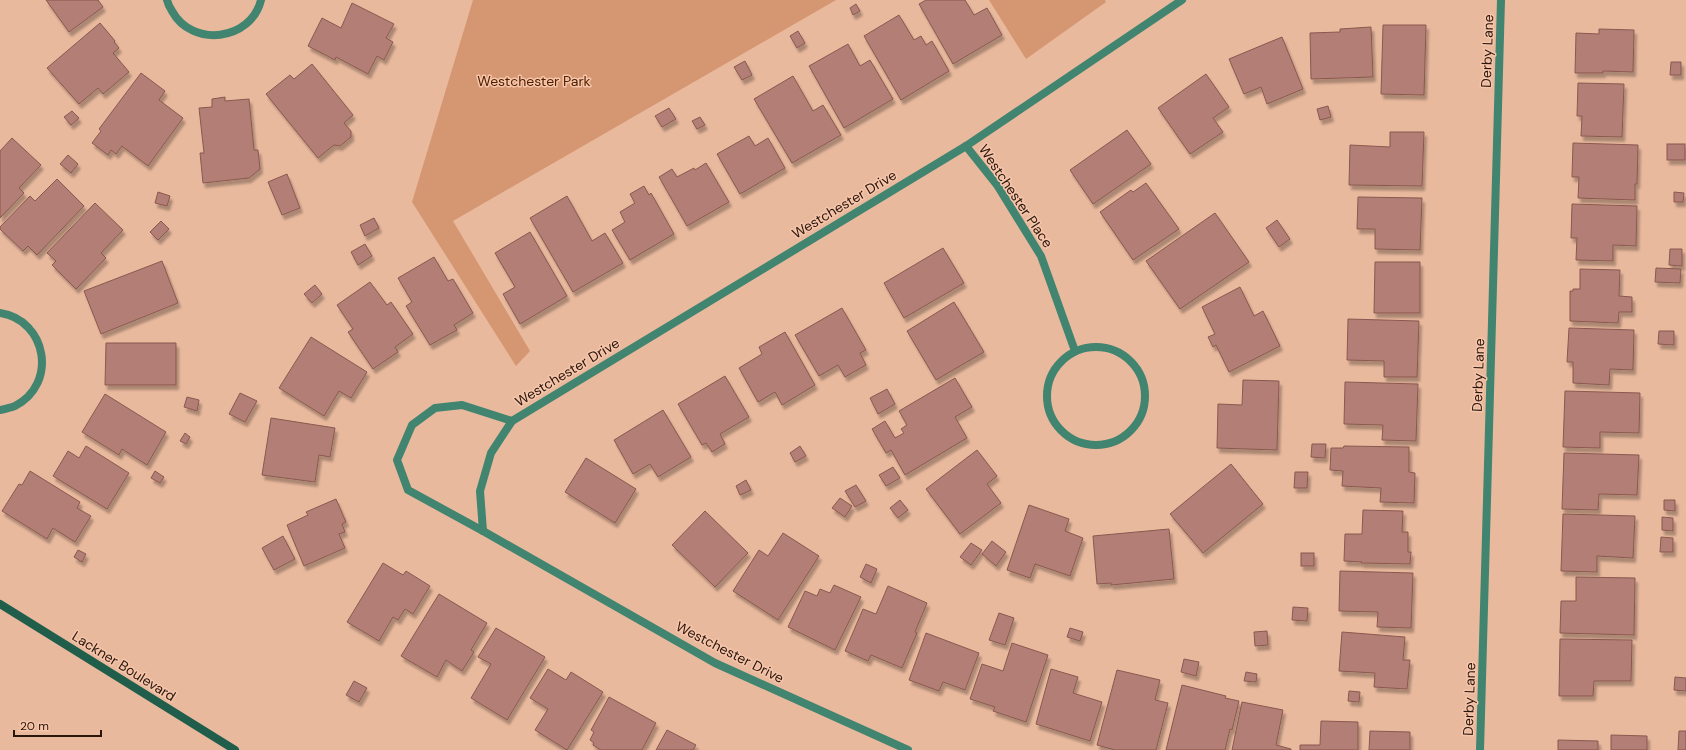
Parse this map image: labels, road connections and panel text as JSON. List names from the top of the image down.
{
  "streets": {
    "main road": ["Lackner Boulevard"],
    "street": ["Derby Lane", "Westchester Place", "Westchester Drive"]
  },
  "crossings": [
    ["Westchester Place", "Westchester Drive"]
  ],
  "parks": ["Westchester Park"],
  "scale_bar": "20 m"
}
